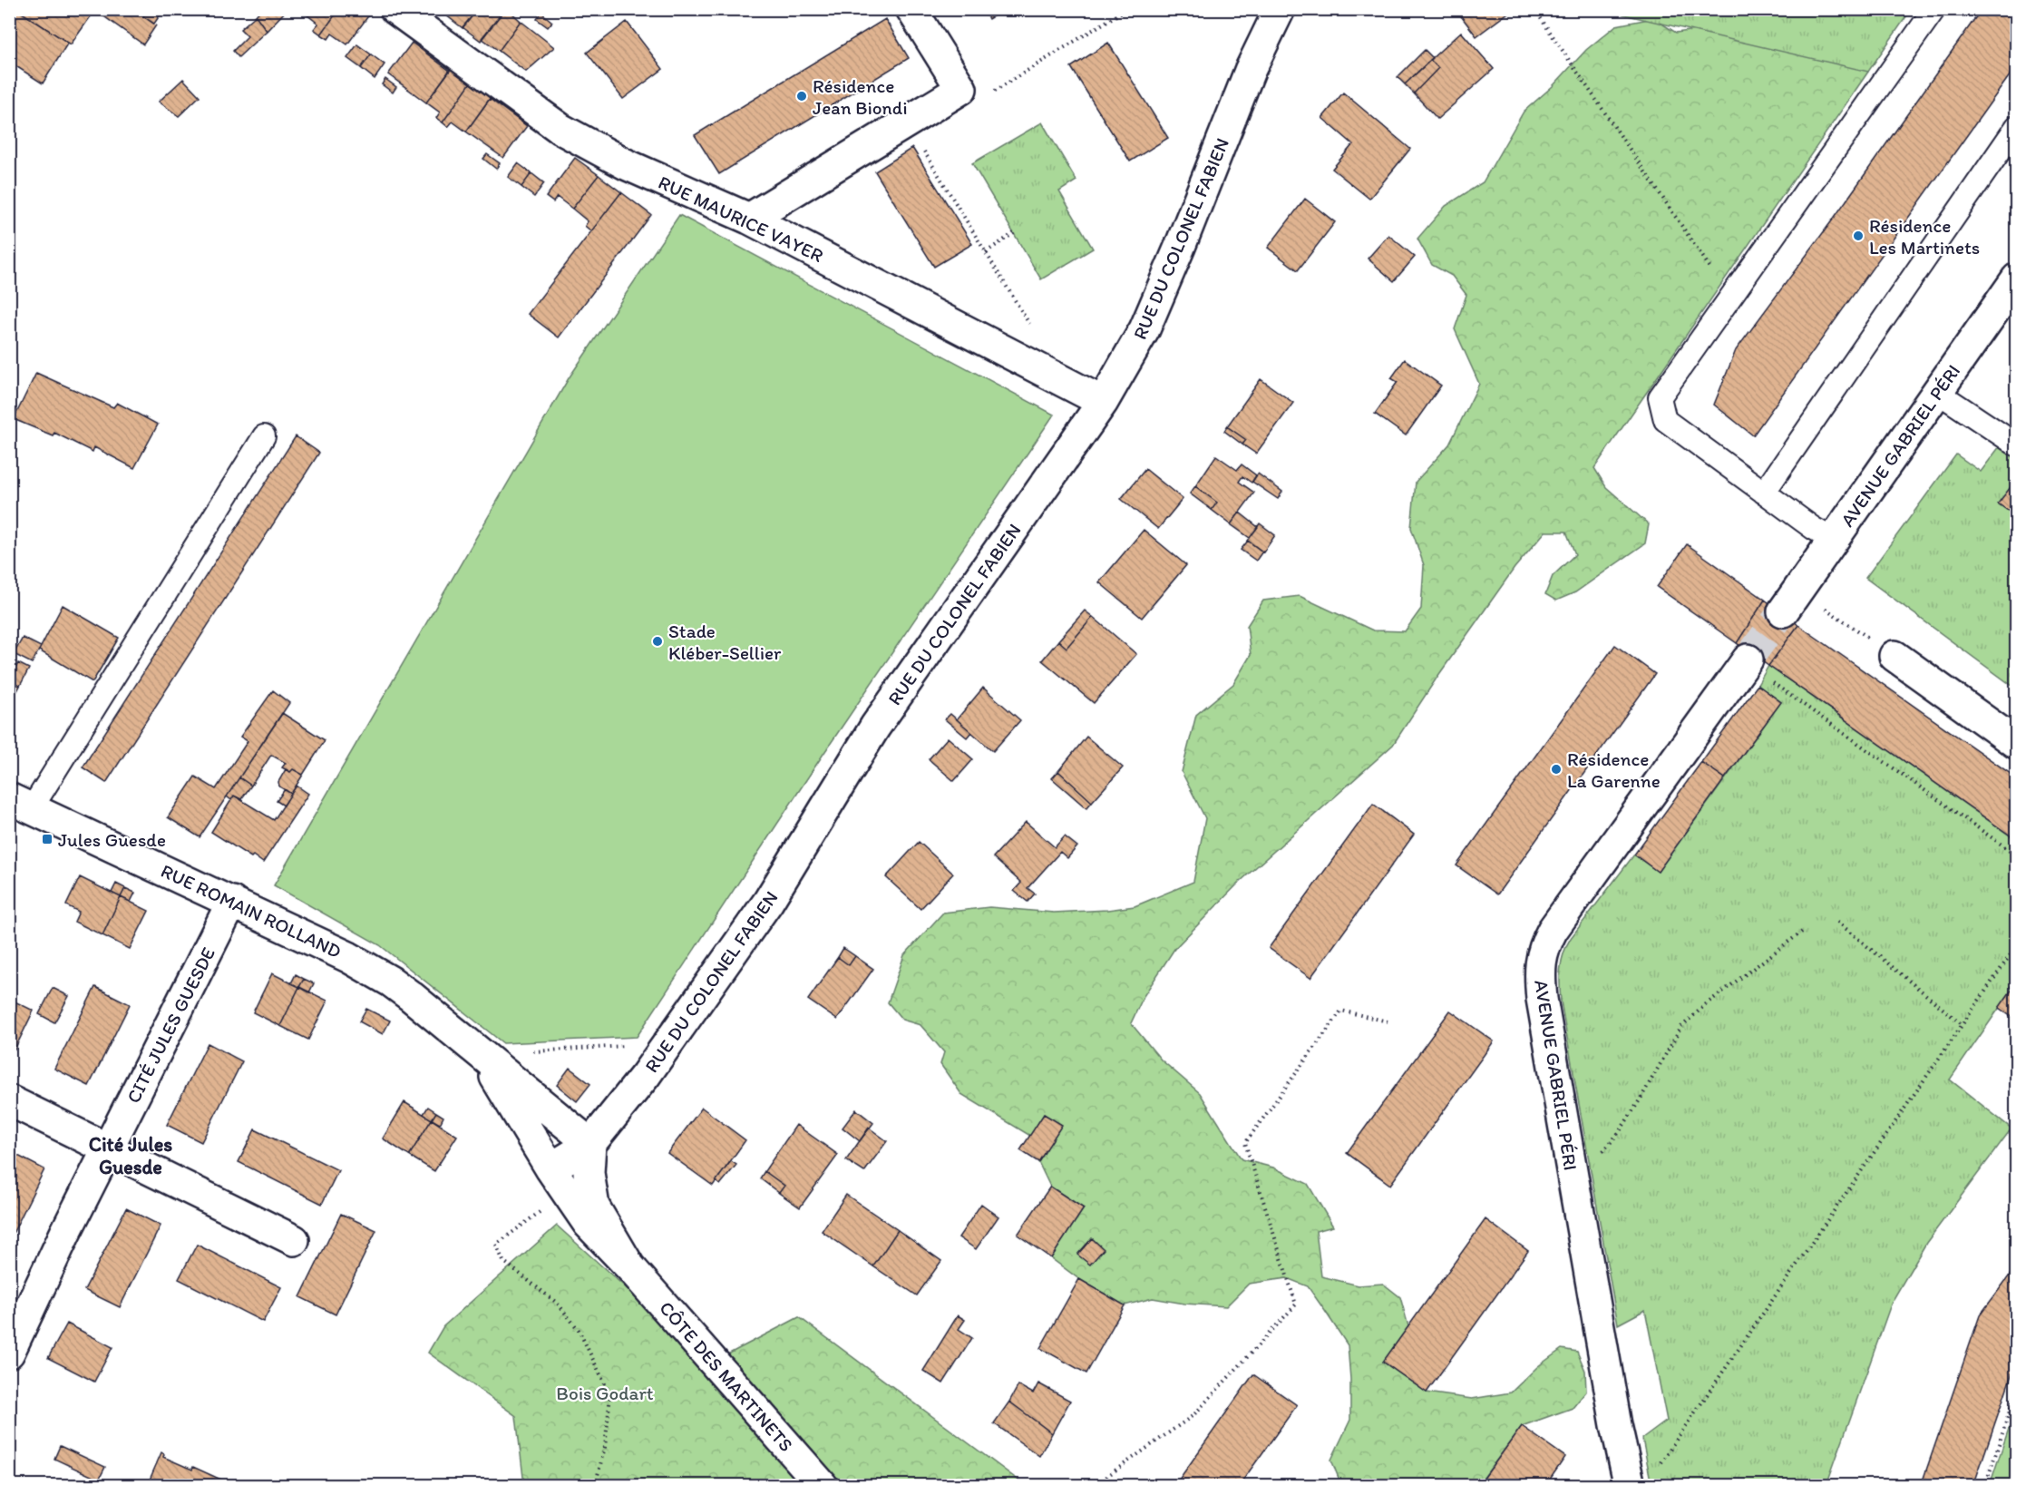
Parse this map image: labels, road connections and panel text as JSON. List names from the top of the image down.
{
  "streets": {
    "street": [
      "RUE MAURICE VAYER",
      "RUE DU COLONEL FABIEN",
      "AVENUE GABRIEL PÉRI",
      "RUE ROMAIN ROLLAND",
      "CITÉ JULES GUESDE",
      "CÔTE DES MARTINETS"
    ]
  },
  "crossings": [
    ["RUE MAURICE VAYER", "RUE DU COLONEL FABIEN"],
    ["RUE DU COLONEL FABIEN", "RUE ROMAIN ROLLAND"],
    ["RUE DU COLONEL FABIEN", "CÔTE DES MARTINETS"],
    ["RUE ROMAIN ROLLAND", "CITÉ JULES GUESDE"],
    ["RUE ROMAIN ROLLAND", "CÔTE DES MARTINETS"]
  ],
  "districts": ["Cité Jules Guesde"],
  "parks": ["Bois Godart"],
  "places": {
    "other": [
      "Résidence Jean Biondi",
      "Résidence Les Martinets",
      "Stade Kléber-Sellier",
      "Résidence La Garenne"
    ],
    "transit": ["Jules Guesde"]
  }
}
